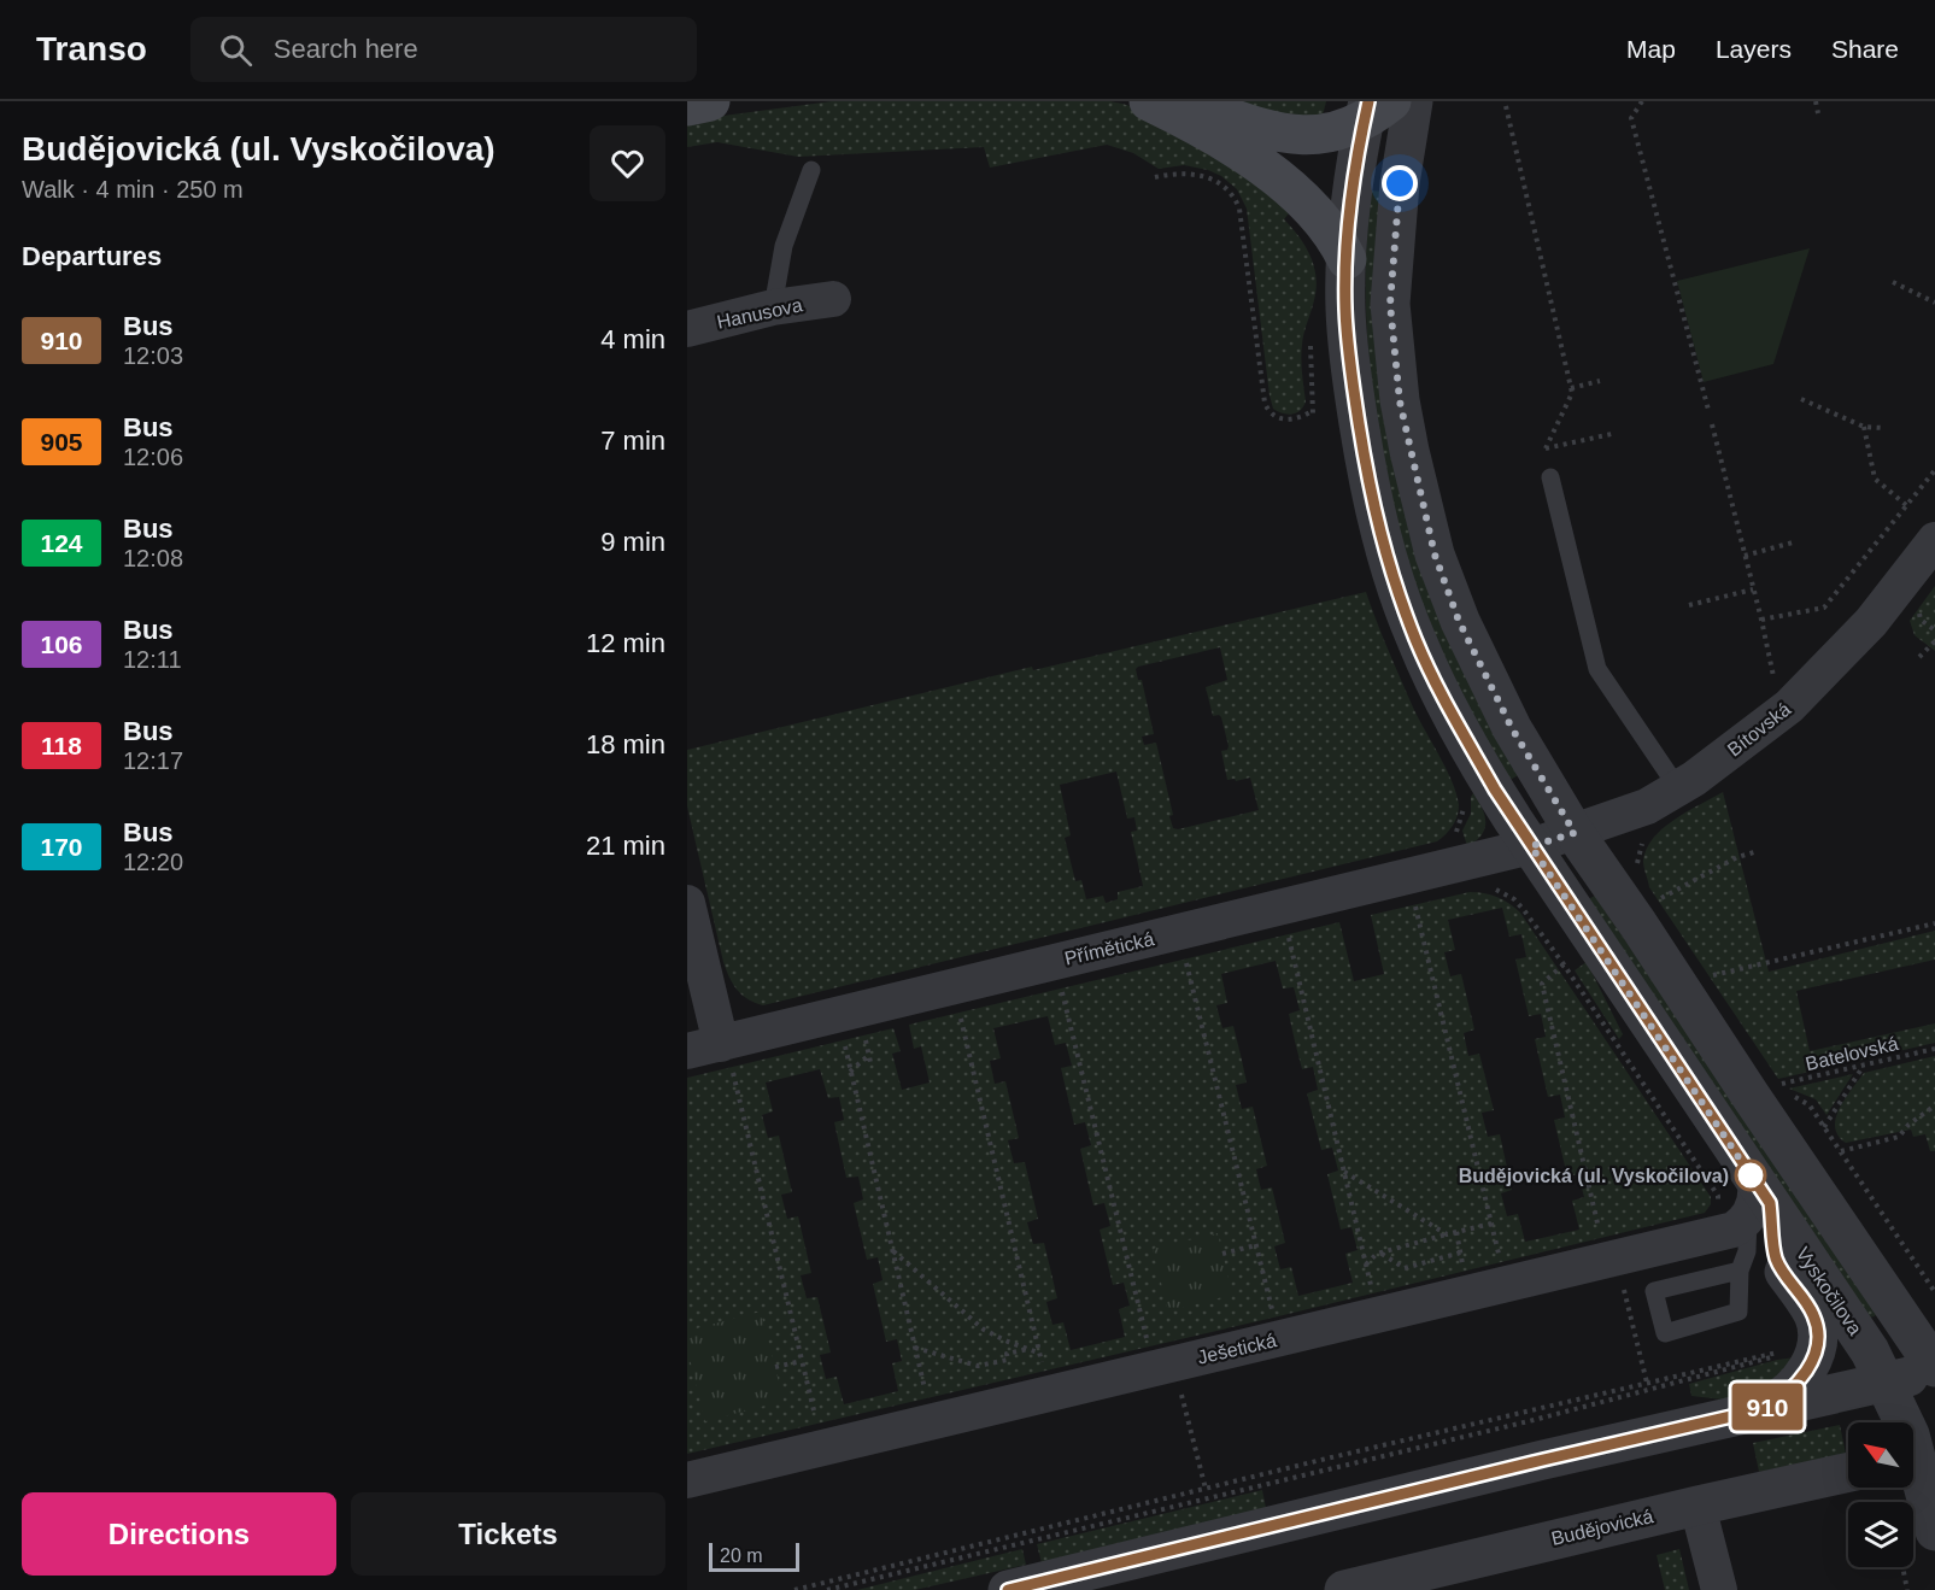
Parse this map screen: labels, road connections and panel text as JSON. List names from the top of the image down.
{
  "streets": {
    "street": [
      "Hanusova",
      "Bítovská",
      "Přímětická",
      "Vyskočilova",
      "Ješetická",
      "Budějovická"
    ],
    "path": ["Batelovská"]
  },
  "crossings": [
    ["Bítovská", "Přímětická"],
    ["Bítovská", "Vyskočilova"],
    ["Přímětická", "Vyskočilova"],
    ["Vyskočilova", "Ješetická"]
  ],
  "places": ["Budějovická (ul. Vyskočilova)"],
  "lines": ["bus line 910"],
  "scale_bar": "20 m",
  "north": "top left",
  "page": {
    "header": "Transo",
    "search": "Search here",
    "nav": ["Map", "Layers", "Share"],
    "heading": [
      ["Budějovická (ul. Vyskočilova)", "Walk · 4 min · 250 m"],
      "Departures"
    ],
    "on_map": "910",
    "list": [
      {
        "mark": "910",
        "name": "Bus",
        "note": "12:03",
        "value": "4 min"
      },
      {
        "mark": "905",
        "name": "Bus",
        "note": "12:06",
        "value": "7 min"
      },
      {
        "mark": "124",
        "name": "Bus",
        "note": "12:08",
        "value": "9 min"
      },
      {
        "mark": "106",
        "name": "Bus",
        "note": "12:11",
        "value": "12 min"
      },
      {
        "mark": "118",
        "name": "Bus",
        "note": "12:17",
        "value": "18 min"
      },
      {
        "mark": "170",
        "name": "Bus",
        "note": "12:20",
        "value": "21 min"
      }
    ],
    "buttons": ["Directions", "Tickets"],
    "scale": "20 m"
  }
}
